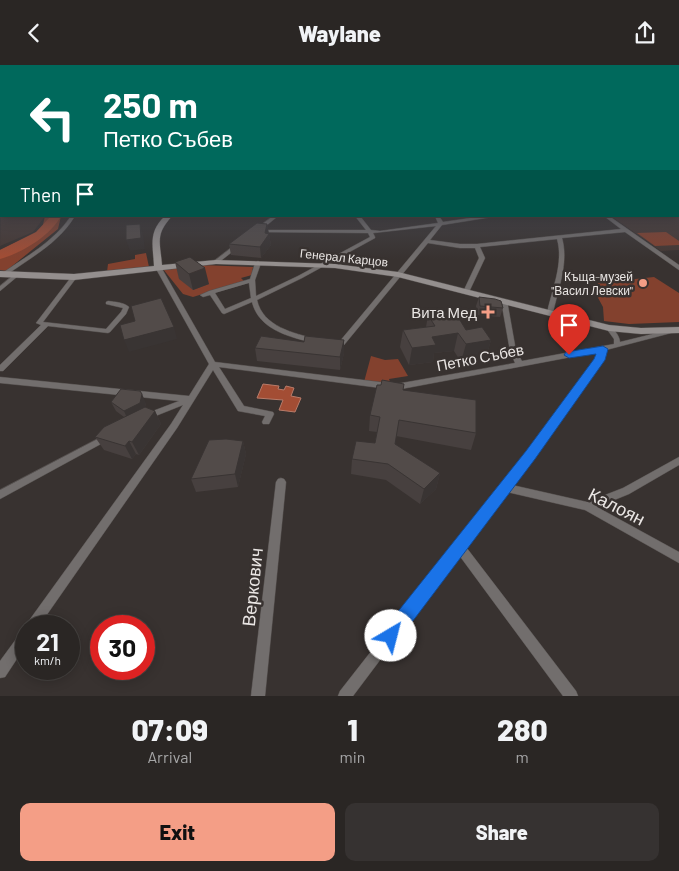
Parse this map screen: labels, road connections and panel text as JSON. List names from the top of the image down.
{
  "streets": {
    "main road": ["Генерал Карцов"],
    "street": ["Петко Събев", "Калоян", "Веркович"]
  },
  "crossings": [
    ["Генерал Карцов", "Петко Събев"]
  ],
  "places": {
    "other": ["Къща-музей \"Васил Левски\""],
    "health": ["Вита Мед"]
  },
  "page": {
    "header": "Waylane",
    "turn": ["250 m", "Петко Събев"],
    "then": "Then",
    "speed": "21 km/h",
    "limit": "30",
    "eta": [
      "07:09",
      "Arrival",
      "1",
      "min",
      "280",
      "m"
    ],
    "buttons": ["Exit", "Share"]
  }
}
